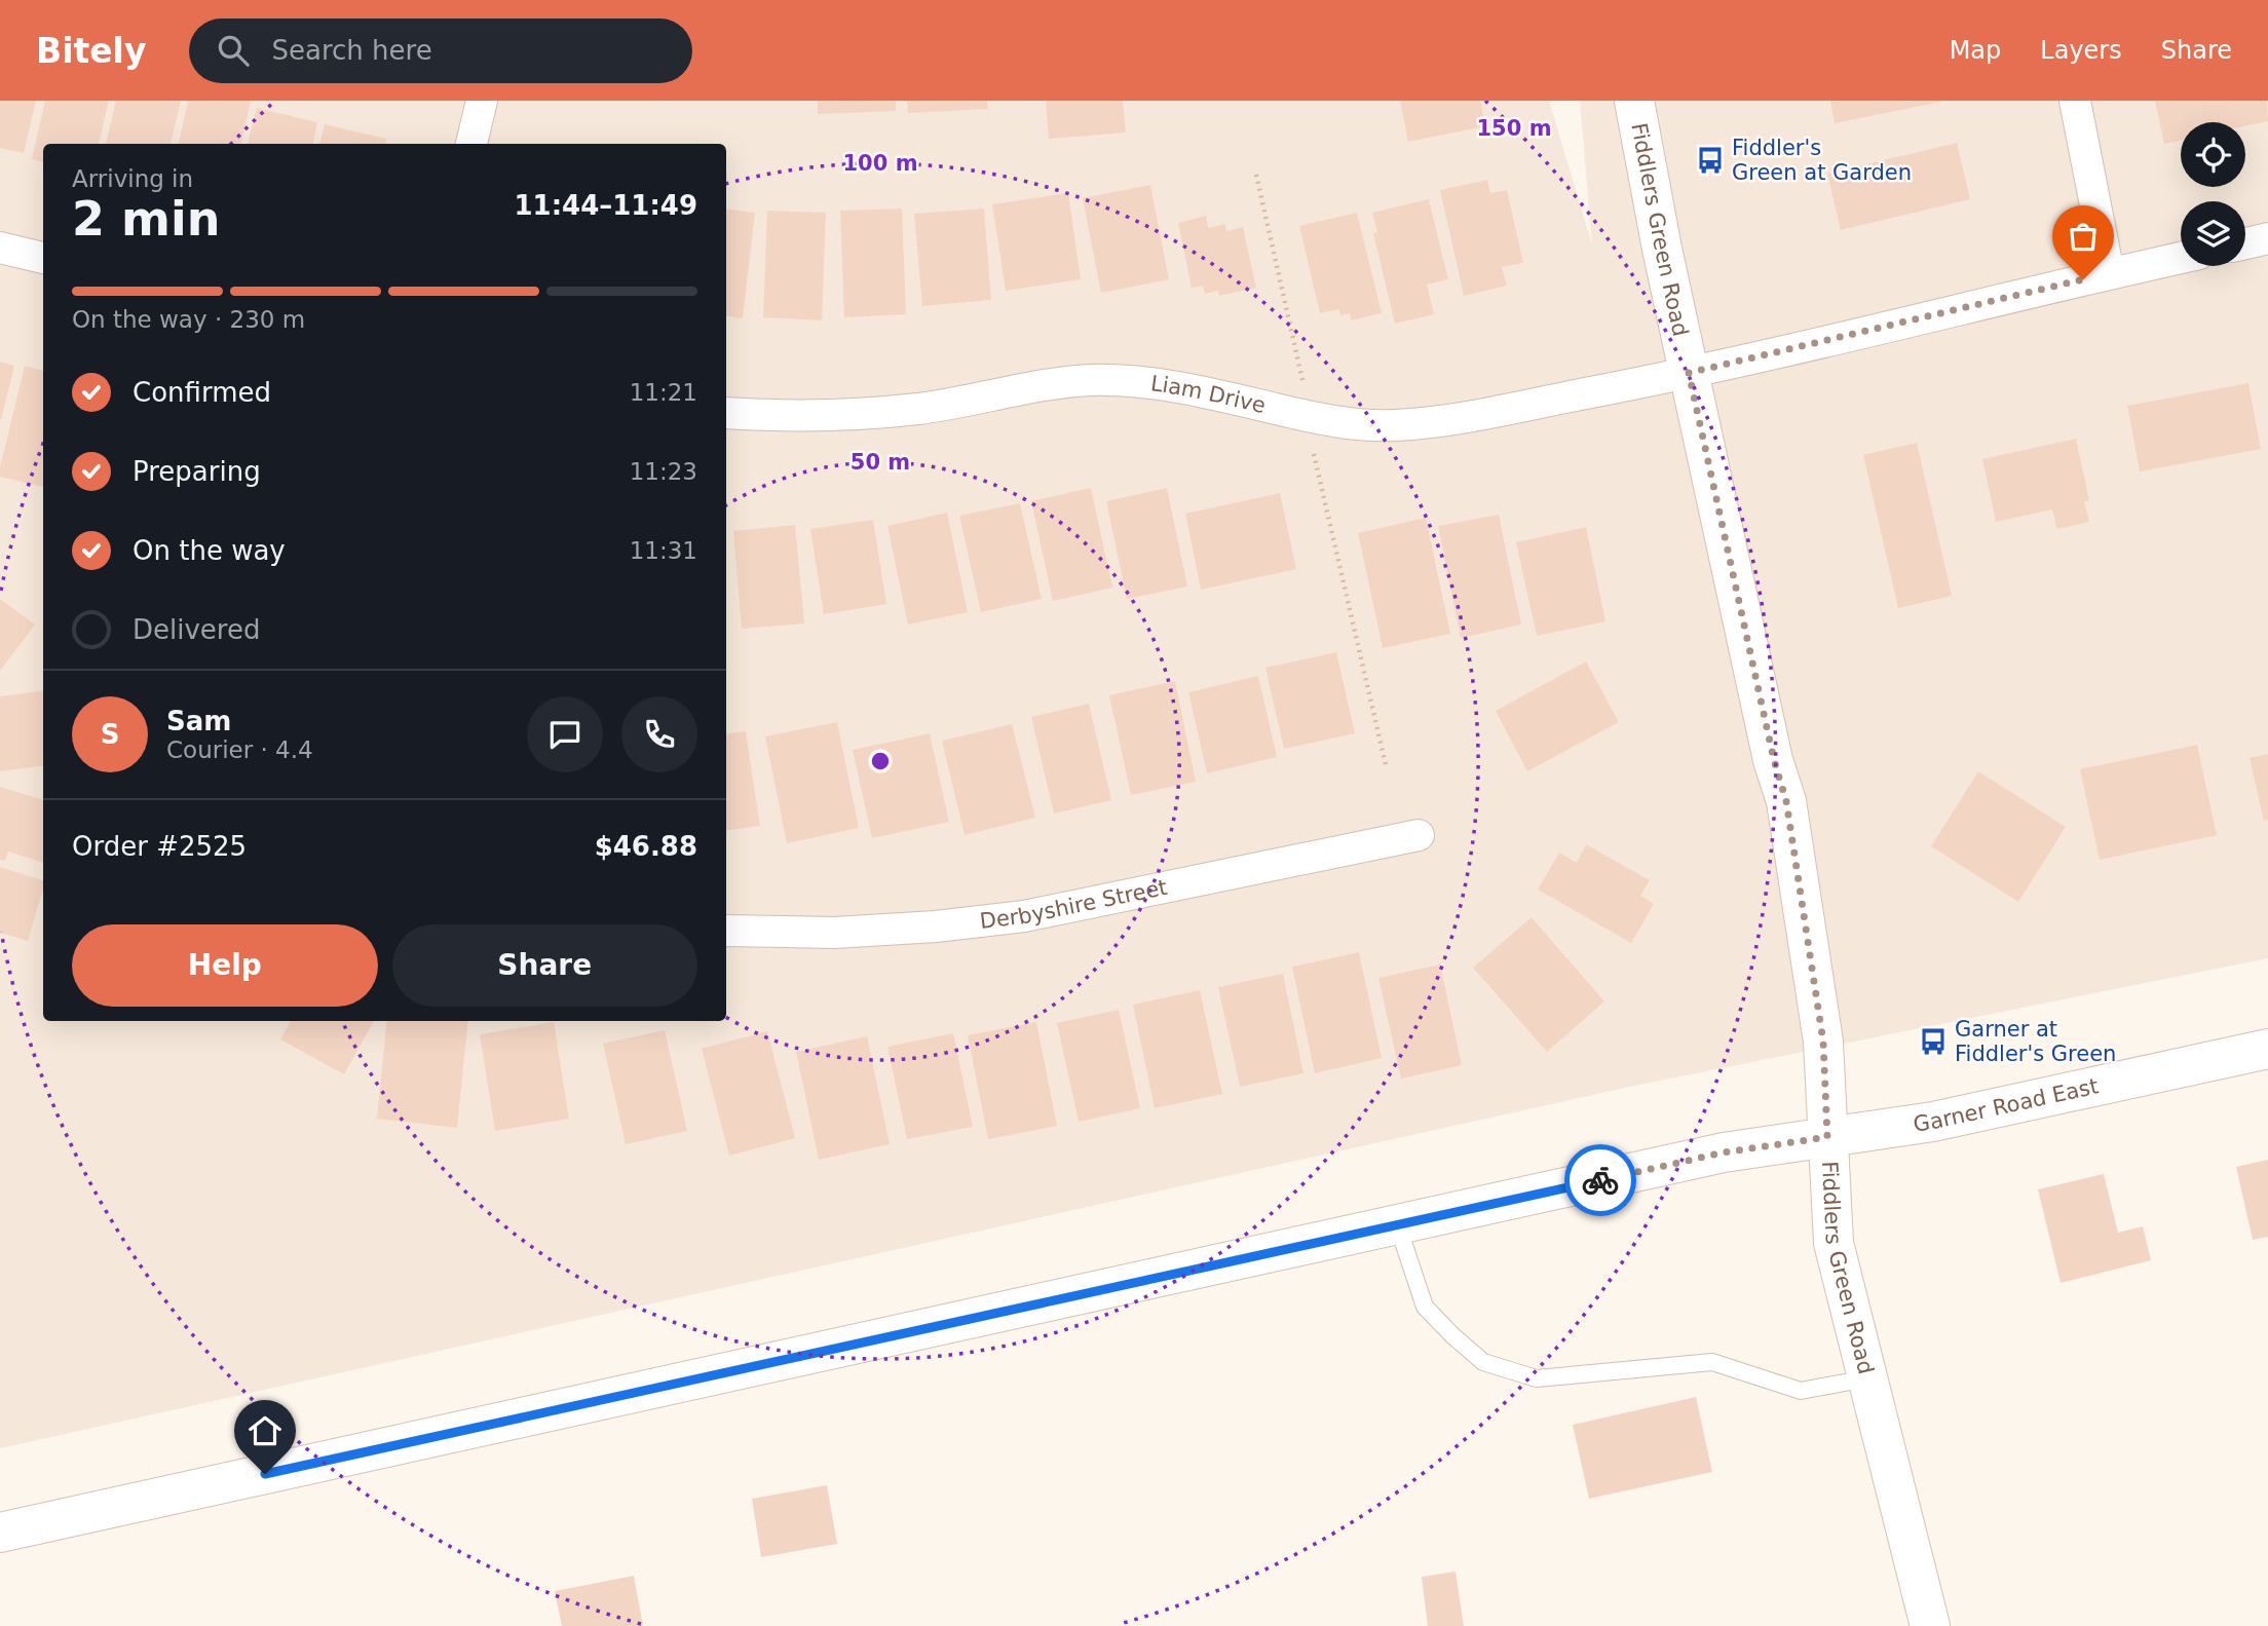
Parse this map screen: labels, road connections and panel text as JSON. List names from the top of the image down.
{
  "streets": {
    "main road": ["Fiddlers Green Road", "Garner Road East"],
    "street": ["Liam Drive", "Derbyshire Street"]
  },
  "crossings": [
    ["Fiddlers Green Road", "Liam Drive"],
    ["Fiddlers Green Road", "Garner Road East"]
  ],
  "places": {
    "bus stop": ["Fiddler's Green at Garden", "Garner at Fiddler's Green"]
  },
  "page": {
    "header": "Bitely",
    "search": "Search here",
    "nav": ["Map", "Layers", "Share"],
    "heading": ["2 min", "Arriving in", "11:44–11:49"],
    "panel": [
      "Sam",
      "Courier · 4.4",
      "Order #2525",
      "$46.88"
    ],
    "bar": "On the way · 230 m",
    "list": [
      ["Confirmed", "11:21"],
      ["Preparing", "11:23"],
      ["On the way", "11:31"],
      "Delivered"
    ],
    "round": "S",
    "buttons": ["Help", "Share"]
  },
  "rings": ["150 m", "100 m", "50 m"]
}
